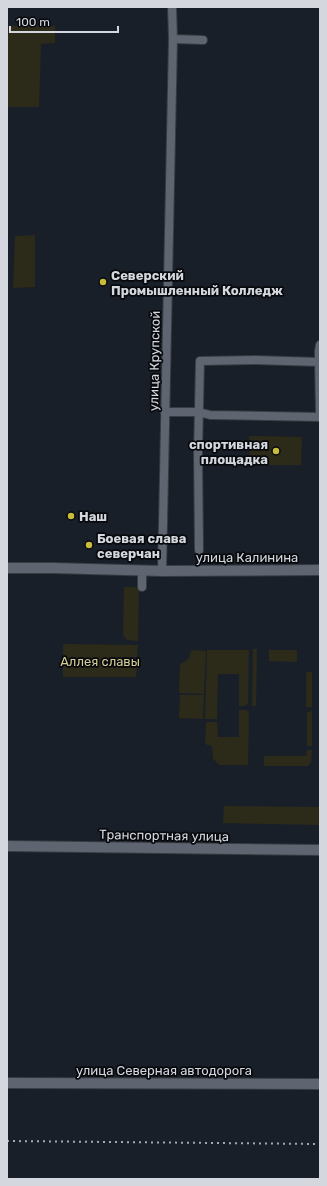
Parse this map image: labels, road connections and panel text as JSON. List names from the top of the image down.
{
  "streets": {
    "main road": ["улица Калинина", "Транспортная улица", "улица Северная автодорога"],
    "street": ["улица Крупской"]
  },
  "crossings": [
    ["улица Крупской", "улица Калинина"]
  ],
  "parks": ["Аллея славы"],
  "places": [
    "Северский Промышленный Колледж",
    "спортивная площадка",
    "Наш",
    "Боевая слава северчан"
  ],
  "scale_bar": "100 m"
}
